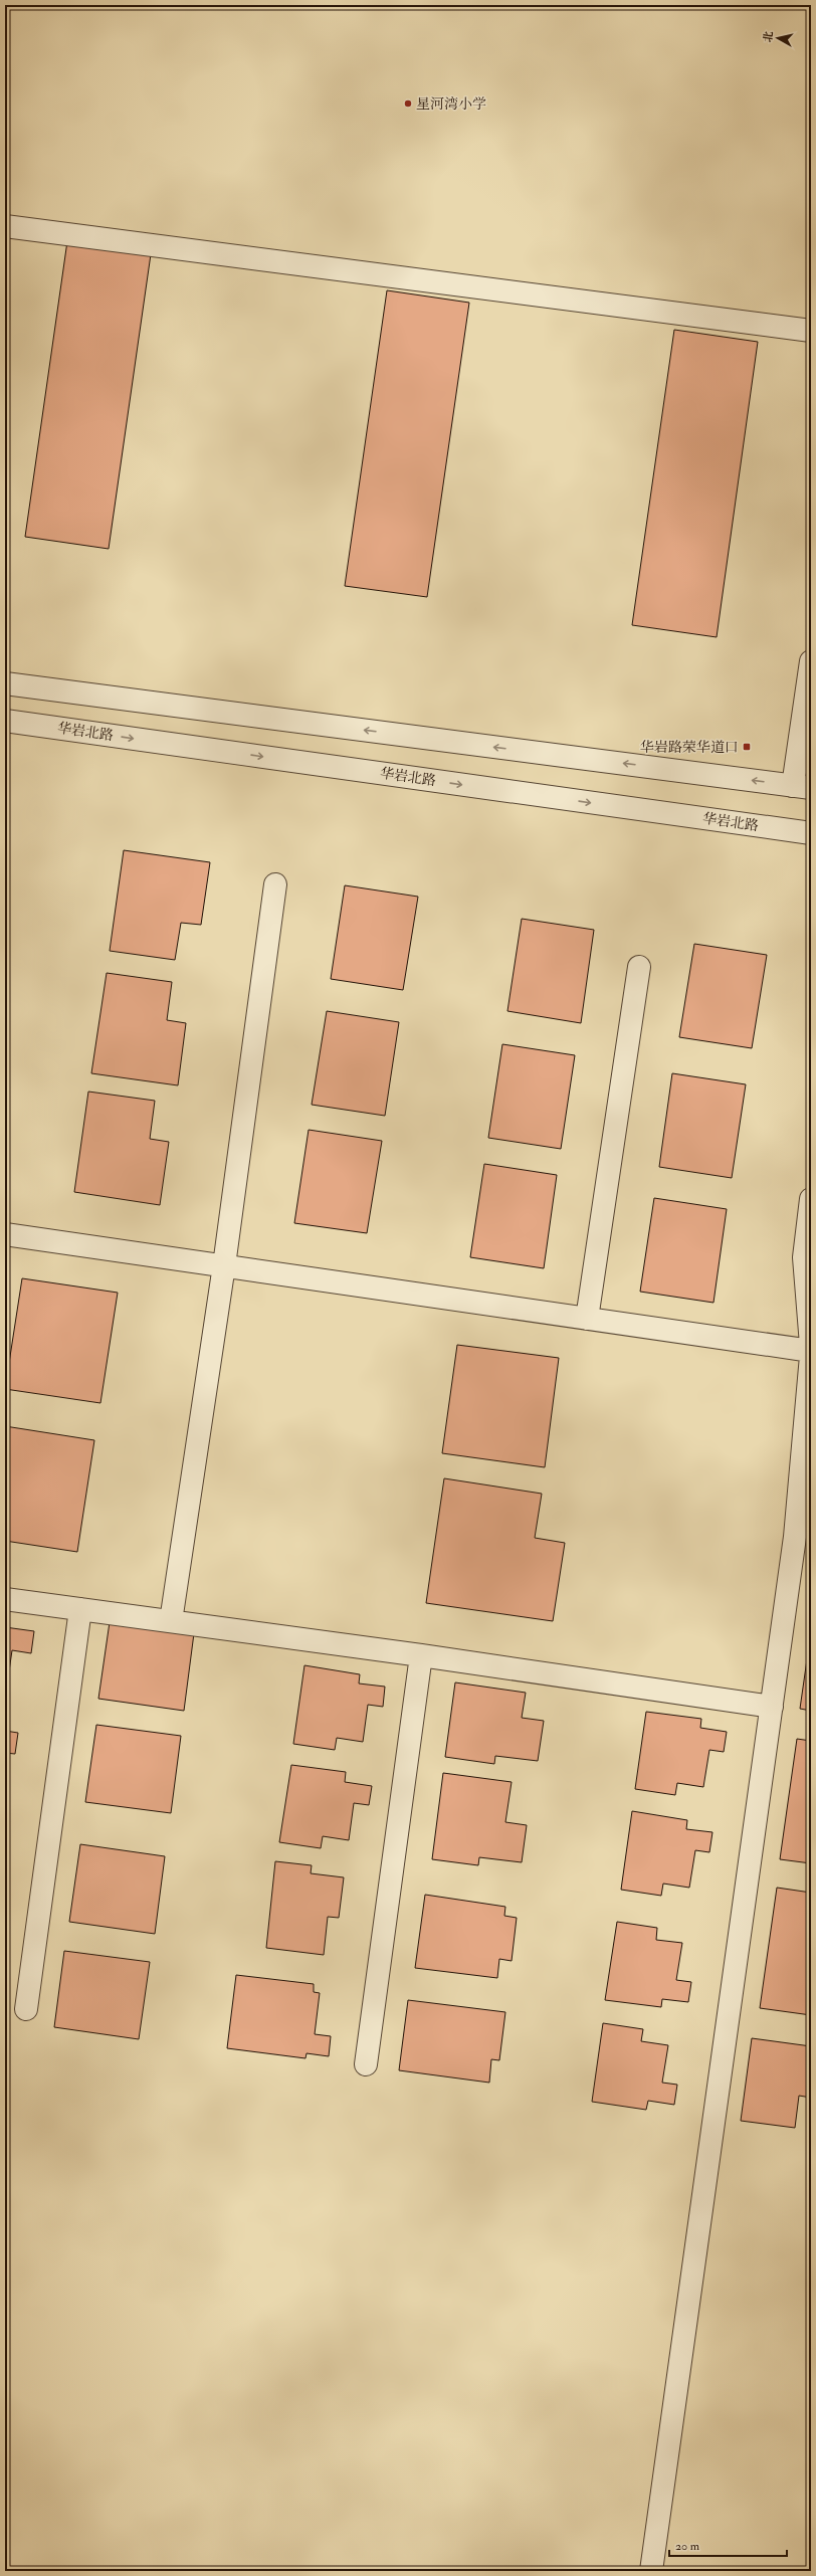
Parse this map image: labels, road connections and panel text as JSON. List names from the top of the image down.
{
  "streets": {
    "street": ["华岩北路"]
  },
  "places": {
    "other": ["星河湾小学"],
    "transit": ["华岩路荣华道口"]
  },
  "scale_bar": "20 m",
  "north": "left"
}
